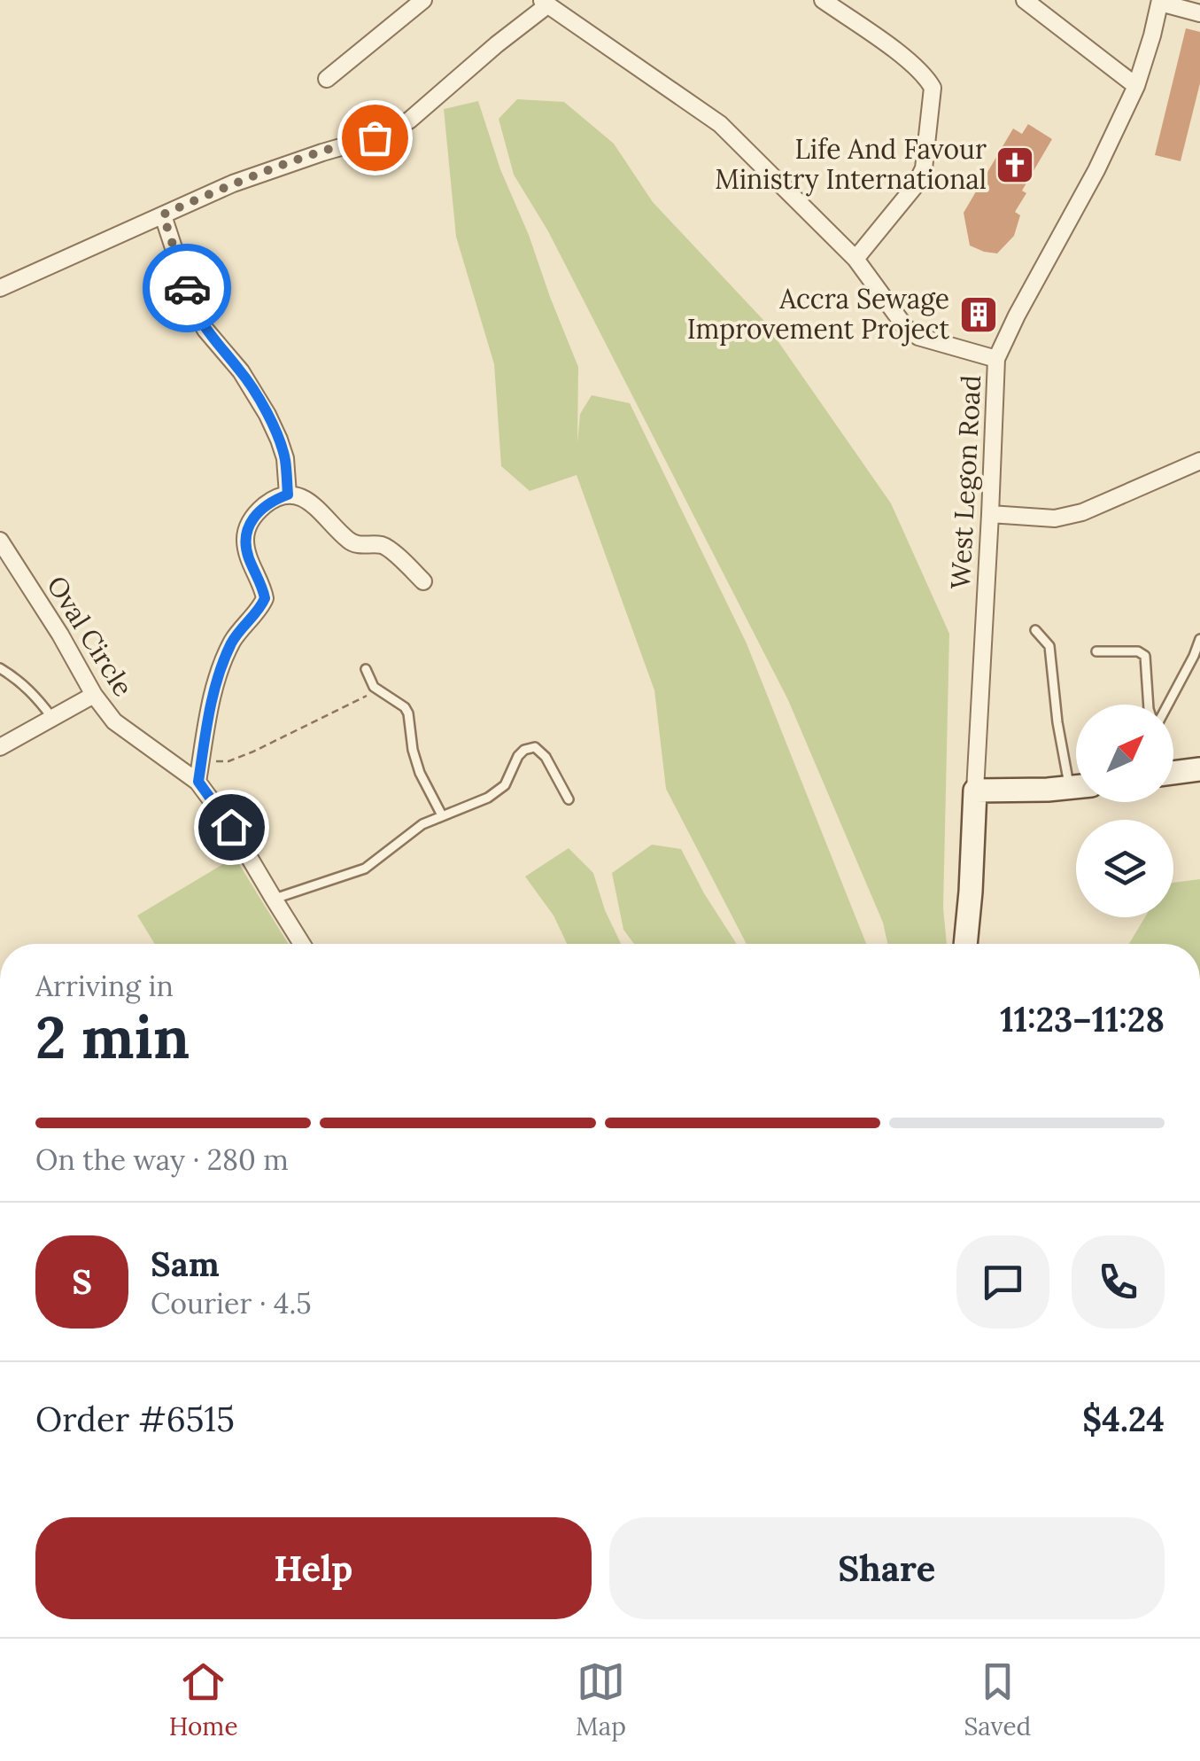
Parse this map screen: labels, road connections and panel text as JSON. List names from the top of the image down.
{
  "streets": {
    "street": ["West Legon Road", "Oval Circle"]
  },
  "places": {
    "church": ["Life And Favour Ministry International"],
    "building": ["Accra Sewage Improvement Project"]
  },
  "north": "top right",
  "page": {
    "heading": ["2 min", "Arriving in", "11:23–11:28"],
    "panel": [
      "Sam",
      "Courier · 4.5",
      "Order #6515",
      "$4.24"
    ],
    "bar": "On the way · 280 m",
    "round": "S",
    "buttons": ["Help", "Share"],
    "tabs": ["Home", "Map", "Saved"]
  }
}
